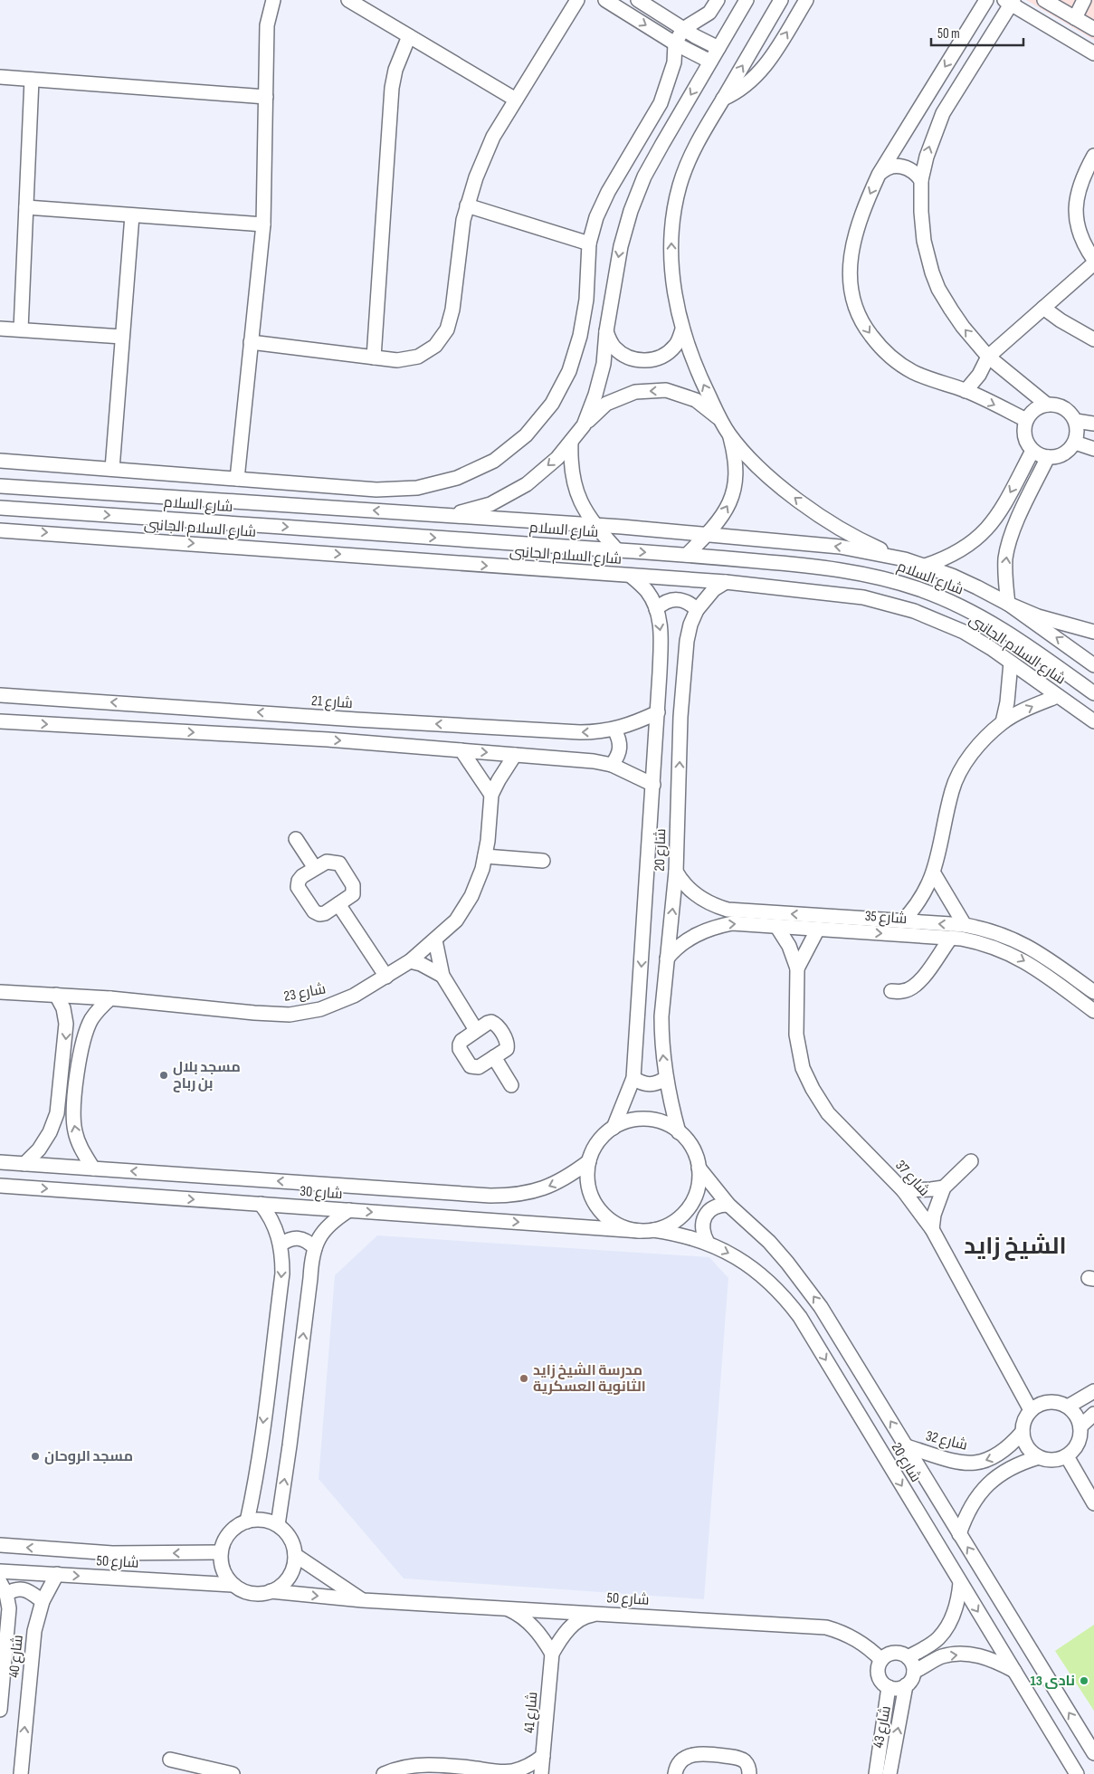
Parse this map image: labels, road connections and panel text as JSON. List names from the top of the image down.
{
  "streets": {
    "street": [
      "شارع السلام",
      "شارع السلام الجانبى",
      "شارع 21",
      "شارع 20",
      "شارع 35",
      "شارع 23",
      "شارع 37",
      "شارع 30",
      "شارع 32",
      "شارع 50",
      "شارع 40",
      "شارع 41",
      "شارع 43"
    ]
  },
  "crossings": [
    ["شارع السلام الجانبى", "شارع 20"],
    ["شارع 21", "شارع 20"],
    ["شارع 20", "شارع 35"],
    ["شارع 20", "شارع 30"],
    ["شارع 20", "شارع 32"],
    ["شارع 35", "شارع 37"],
    ["شارع 37", "شارع 32"],
    ["شارع 50", "شارع 40"],
    ["شارع 50", "شارع 41"],
    ["شارع 50", "شارع 43"]
  ],
  "one_way": ["شارع 32"],
  "districts": ["الشيخ زايد"],
  "places": [
    "مسجد بلال بن رباح",
    "مدرسة الشيخ زايد الثانوية العسكرية",
    "مسجد الروحان",
    "نادى 13"
  ],
  "scale_bar": "50 m"
}
